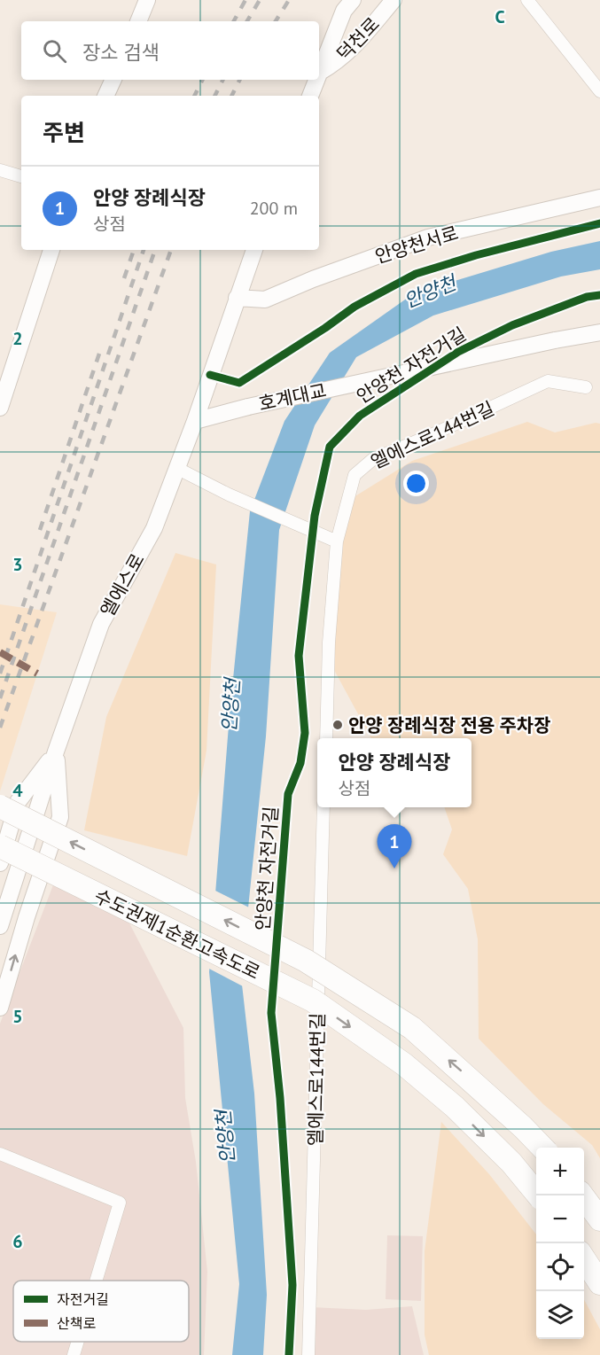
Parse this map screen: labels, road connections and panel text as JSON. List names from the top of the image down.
{
  "streets": {
    "highway": ["수도권제1순환고속도로"],
    "street": [
      "덕천로",
      "안양천서로",
      "호계대교",
      "엘에스로144번길",
      "엘에스로"
    ],
    "cycle path": ["안양천 자전거길"]
  },
  "crossings": [
    ["안양천서로", "엘에스로"],
    ["호계대교", "엘에스로"]
  ],
  "water": ["안양천"],
  "places": ["안양 장례식장 전용 주차장"],
  "legend": ["자전거길", "산책로"],
  "page": {
    "search": "장소 검색",
    "heading": "주변",
    "list": [
      {
        "mark": "1",
        "name": "안양 장례식장",
        "note": "상점",
        "value": "200 m"
      }
    ],
    "popup": ["안양 장례식장", "상점"],
    "pins": "1",
    "map_buttons": ["+", "−"]
  },
  "grid": {
    "columns": ["C"],
    "rows": [
      "2",
      "3",
      "4",
      "5",
      "6"
    ]
  }
}
